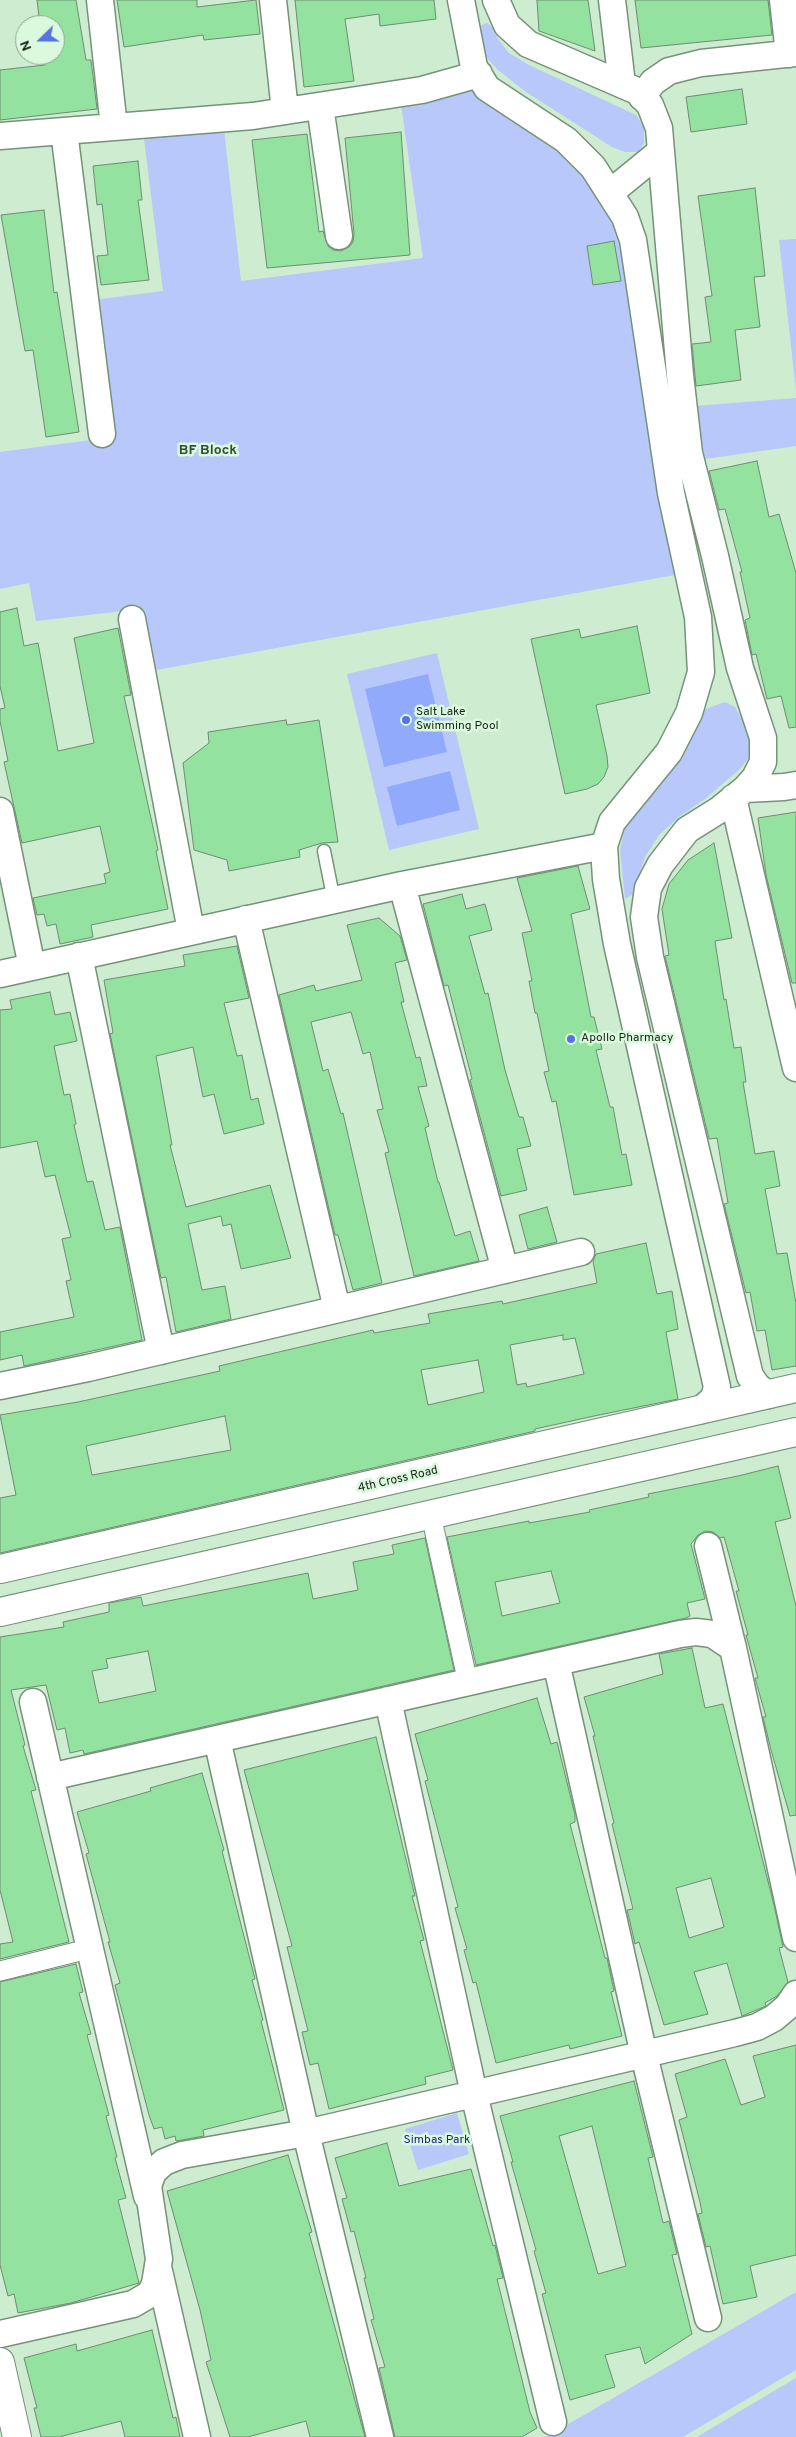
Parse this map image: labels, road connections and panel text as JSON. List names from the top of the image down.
{
  "streets": {
    "street": ["4th Cross Road"]
  },
  "districts": ["BF Block"],
  "parks": ["Simbas Park"],
  "places": ["Salt Lake Swimming Pool", "Apollo Pharmacy"],
  "north": "left"
}
